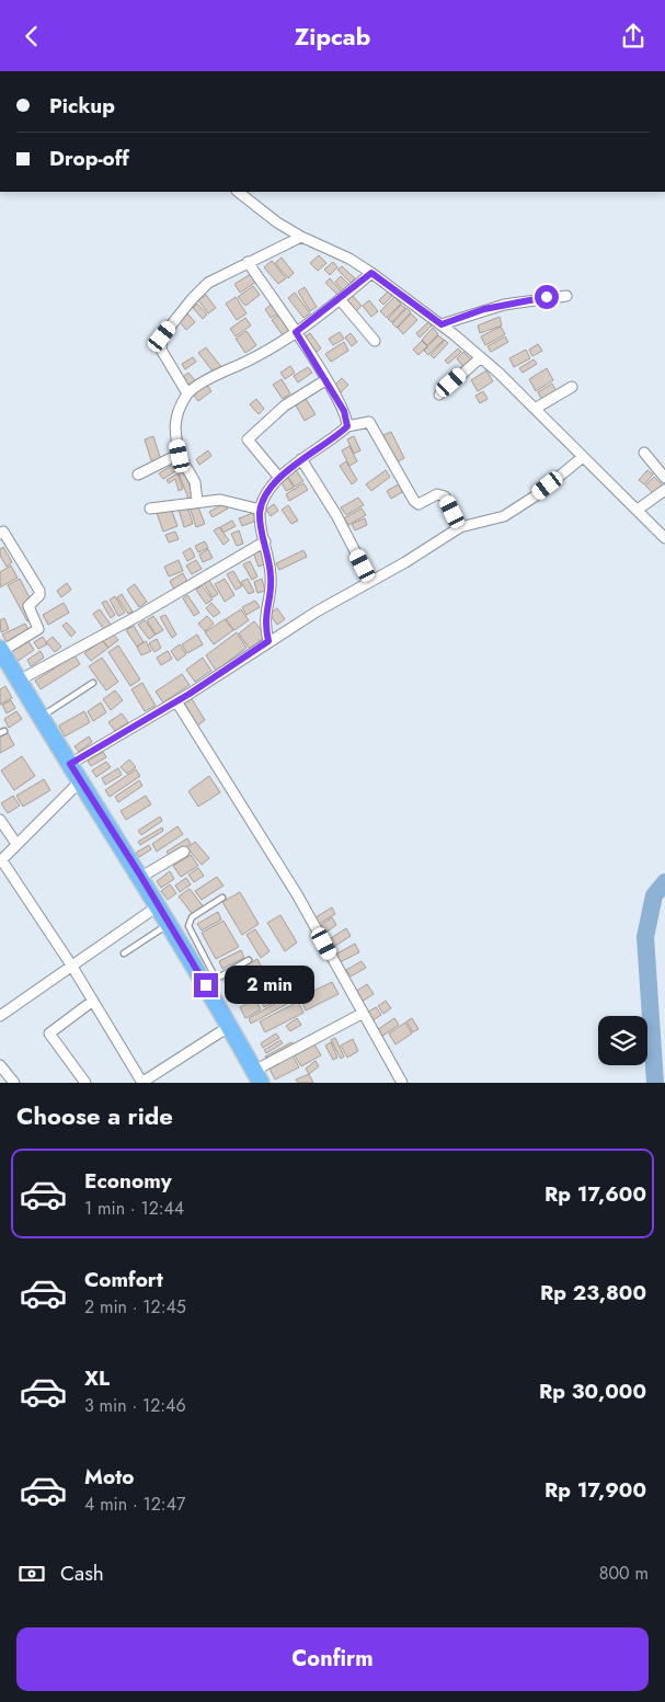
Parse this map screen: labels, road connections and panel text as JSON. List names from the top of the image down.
{
  "page": {
    "header": "Zipcab",
    "banner": ["Pickup", "Drop-off"],
    "bubble": "2 min",
    "heading": "Choose a ride",
    "list": [
      {
        "name": "Economy",
        "note": "1 min · 12:44",
        "value": "Rp 17,600"
      },
      {
        "name": "Comfort",
        "note": "2 min · 12:45",
        "value": "Rp 23,800"
      },
      {
        "name": "XL",
        "note": "3 min · 12:46",
        "value": "Rp 30,000"
      },
      {
        "name": "Moto",
        "note": "4 min · 12:47",
        "value": "Rp 17,900"
      }
    ],
    "pay": ["Cash", "800 m"],
    "buttons": "Confirm"
  }
}
